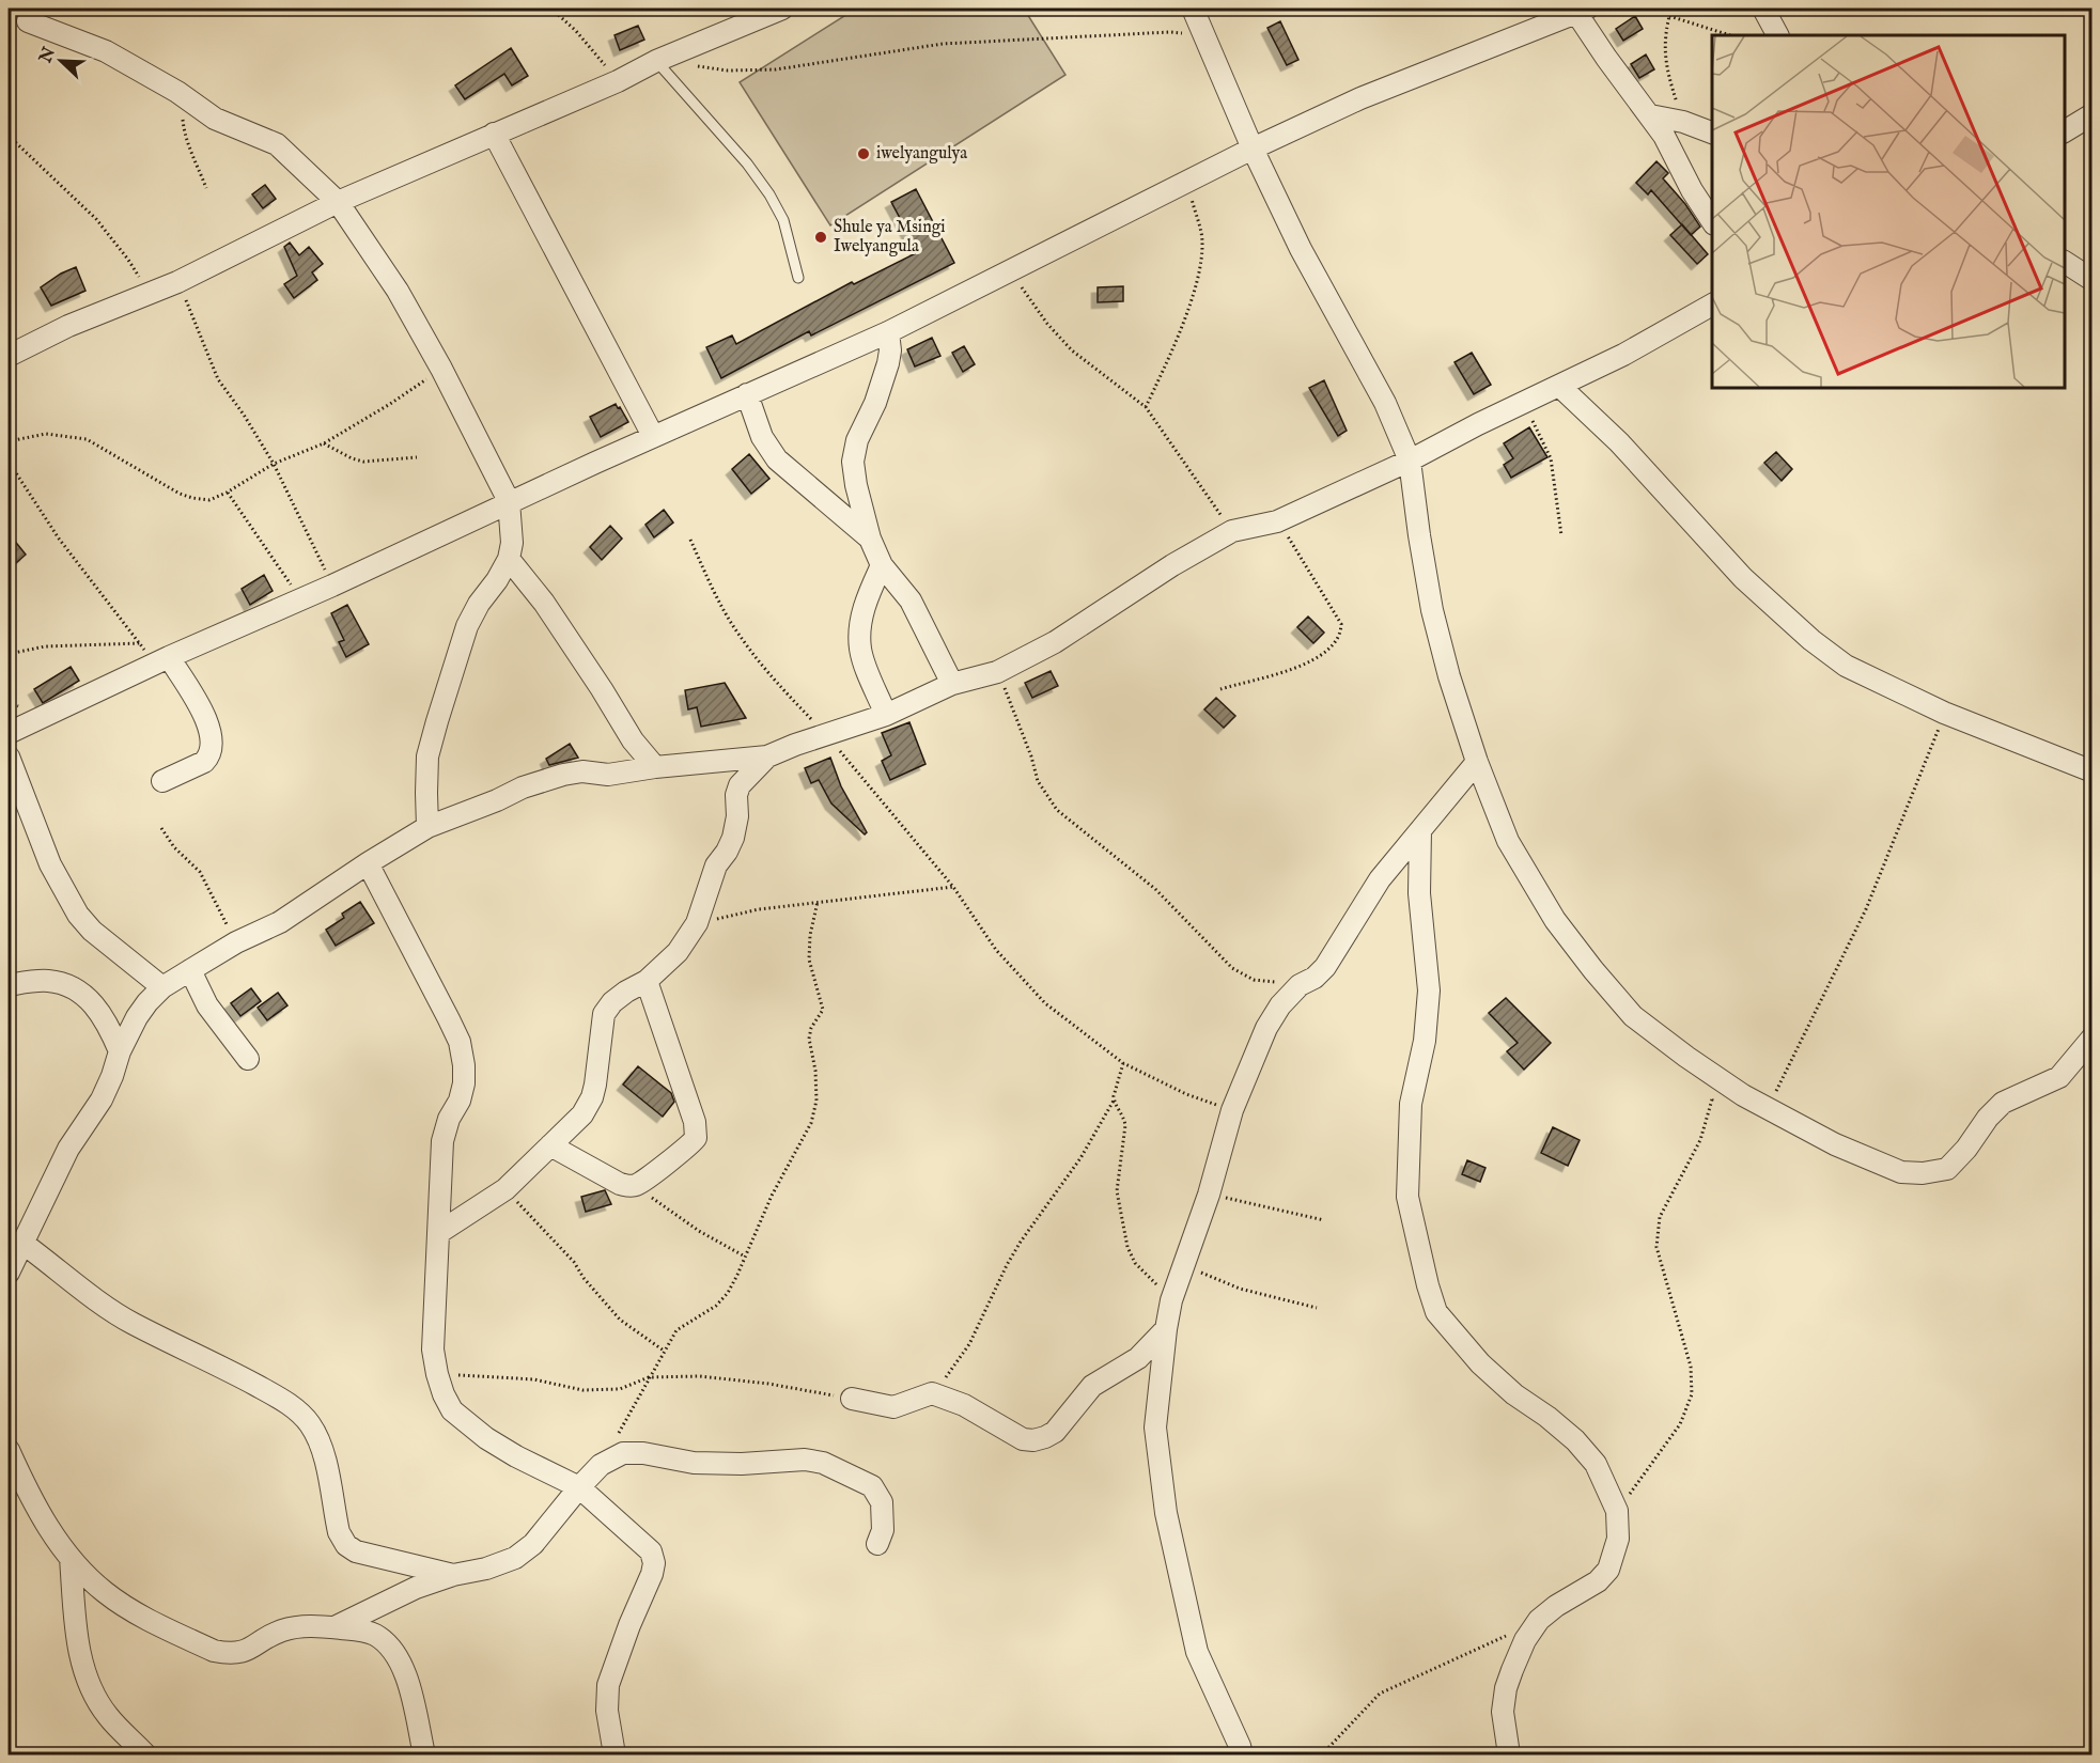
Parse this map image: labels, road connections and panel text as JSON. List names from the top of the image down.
{
  "places": ["iwelyangulya", "Shule ya Msingi Iwelyangula"],
  "north": "top left"
}
